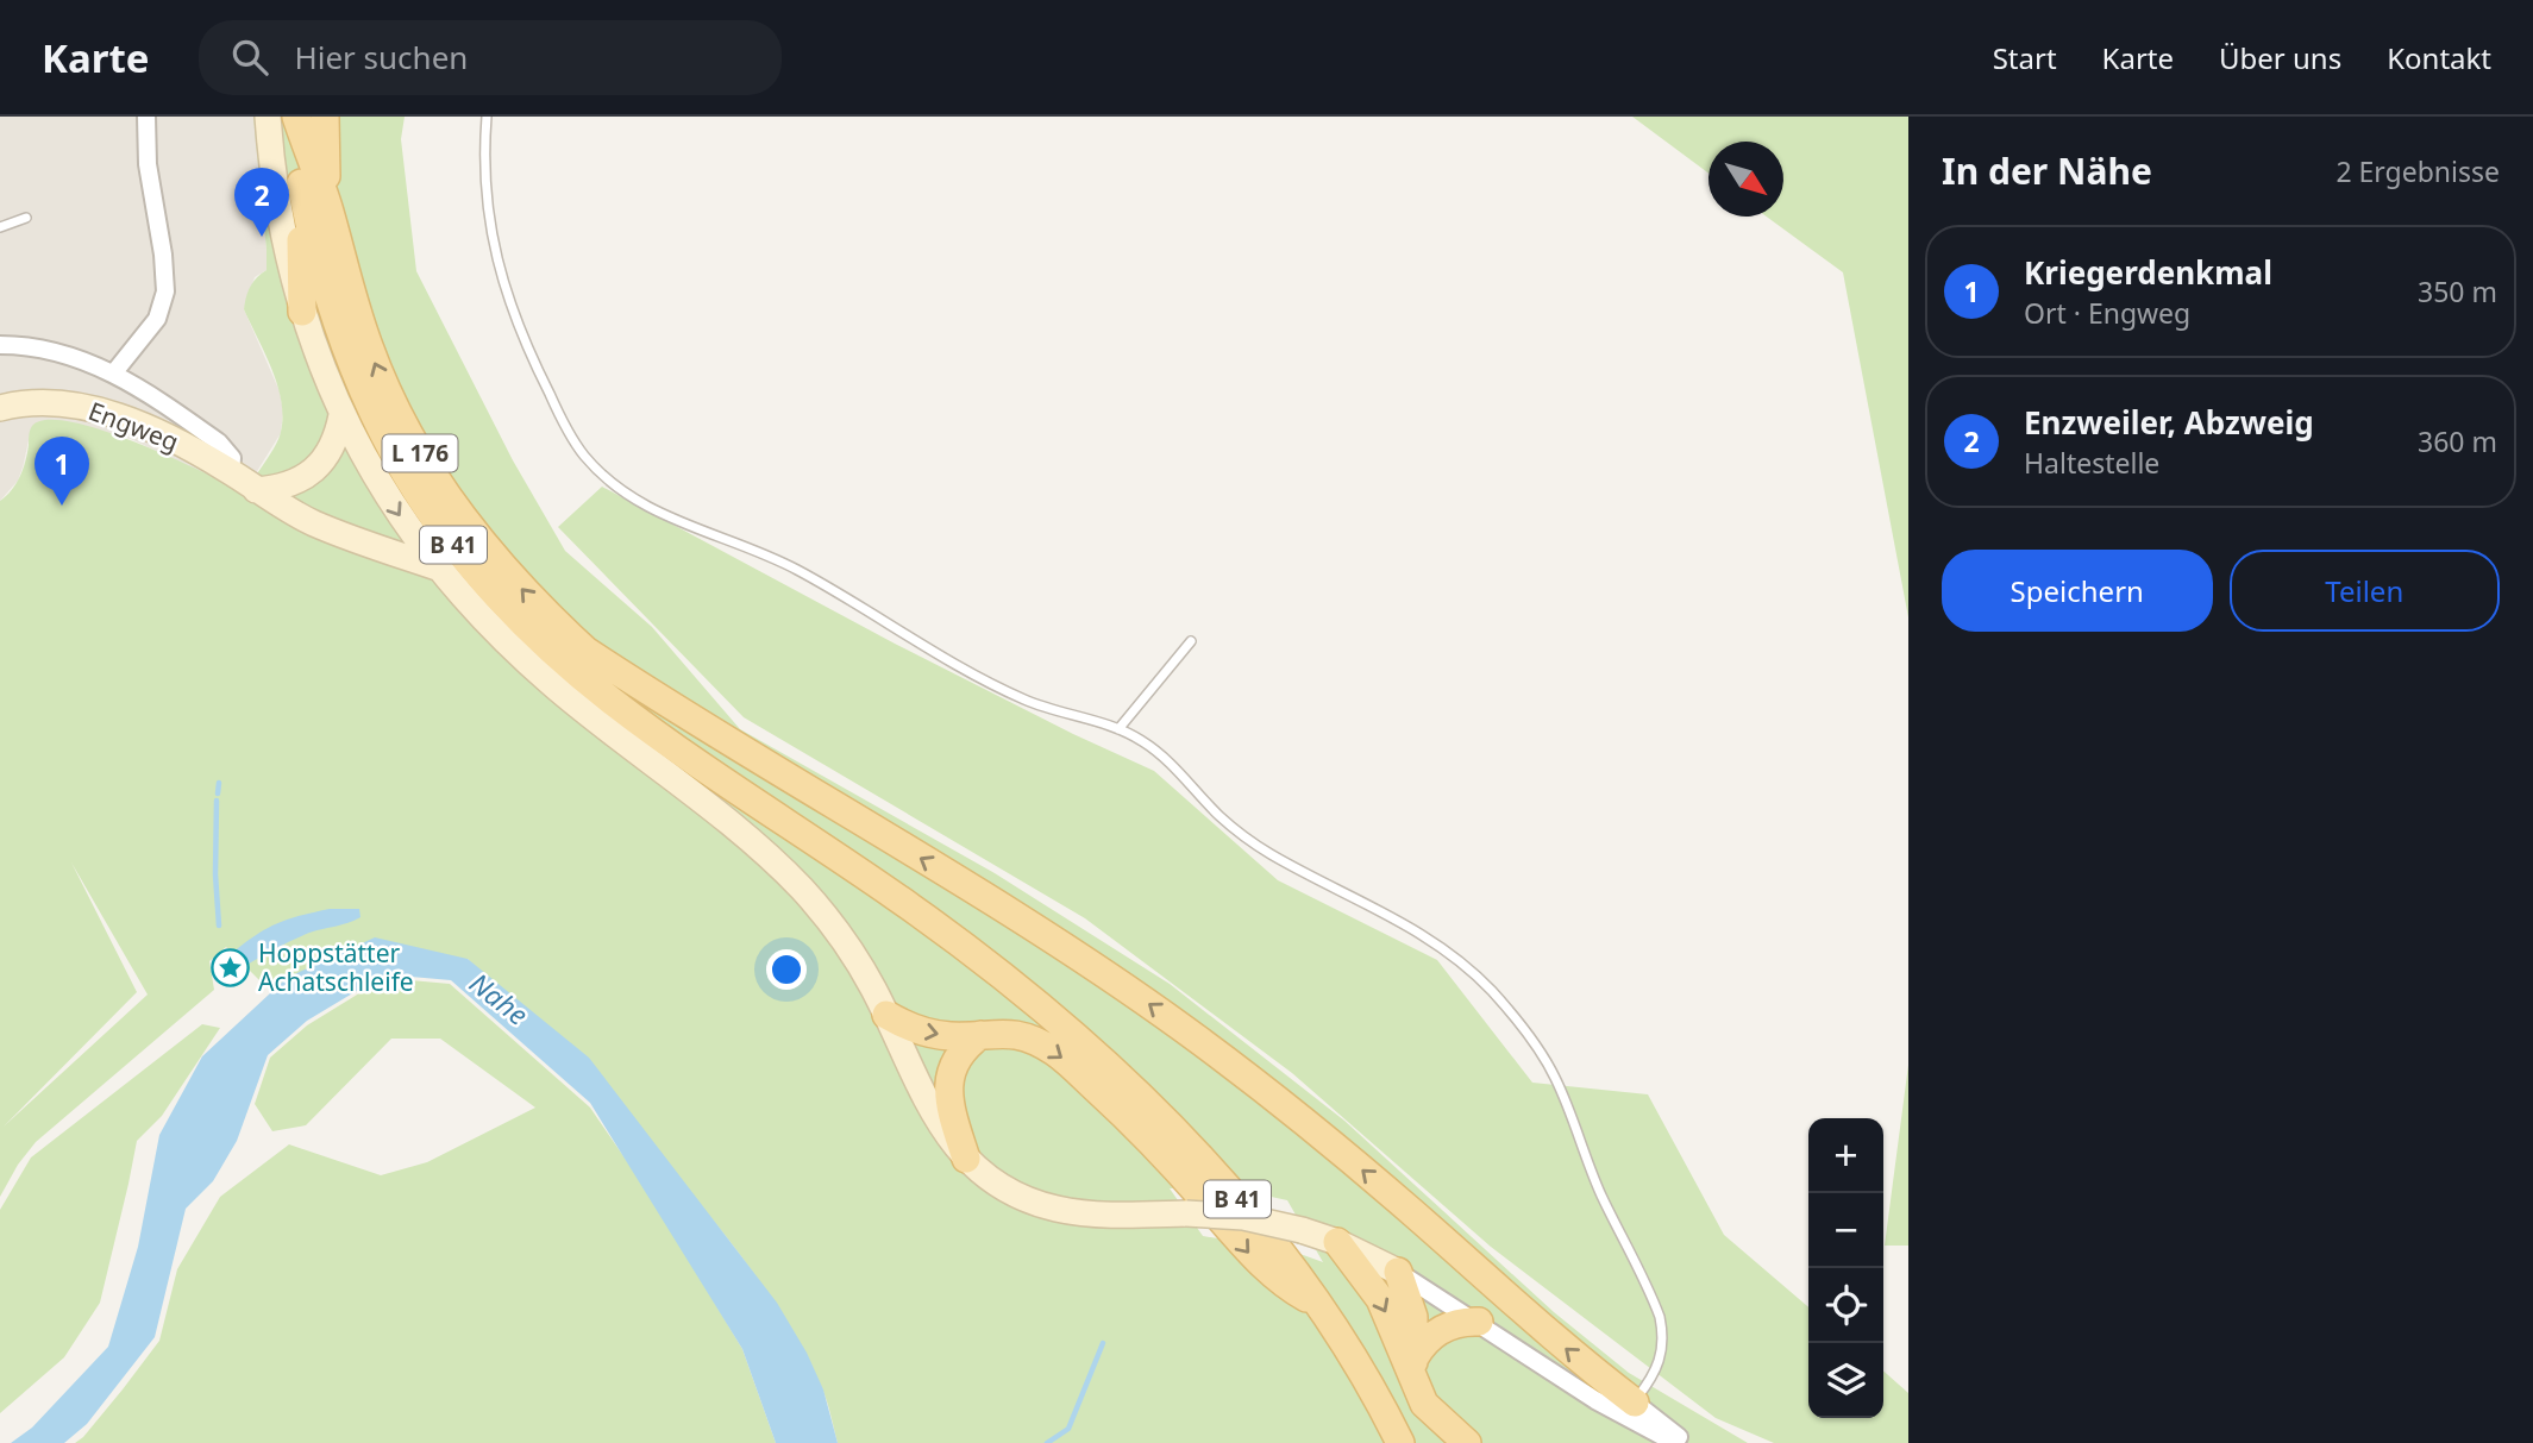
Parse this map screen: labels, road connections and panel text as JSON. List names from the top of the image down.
{
  "streets": {
    "main road": ["Engweg", "L 176", "B 41"]
  },
  "crossings": [
    ["Engweg", "L 176"],
    ["L 176", "B 41"]
  ],
  "water": ["Nahe"],
  "places": {
    "place": ["Hoppstätter Achatschleife"]
  },
  "north": "bottom right",
  "page": {
    "header": "Karte",
    "search": "Hier suchen",
    "nav": [
      "Start",
      "Karte",
      "Über uns",
      "Kontakt"
    ],
    "heading": ["In der Nähe", "2 Ergebnisse"],
    "pins": ["2", "1"],
    "list": [
      {
        "mark": "1",
        "name": "Kriegerdenkmal",
        "note": "Ort · Engweg",
        "value": "350 m"
      },
      {
        "mark": "2",
        "name": "Enzweiler, Abzweig",
        "note": "Haltestelle",
        "value": "360 m"
      }
    ],
    "buttons": ["Speichern", "Teilen"],
    "map_buttons": ["+", "−"]
  }
}
